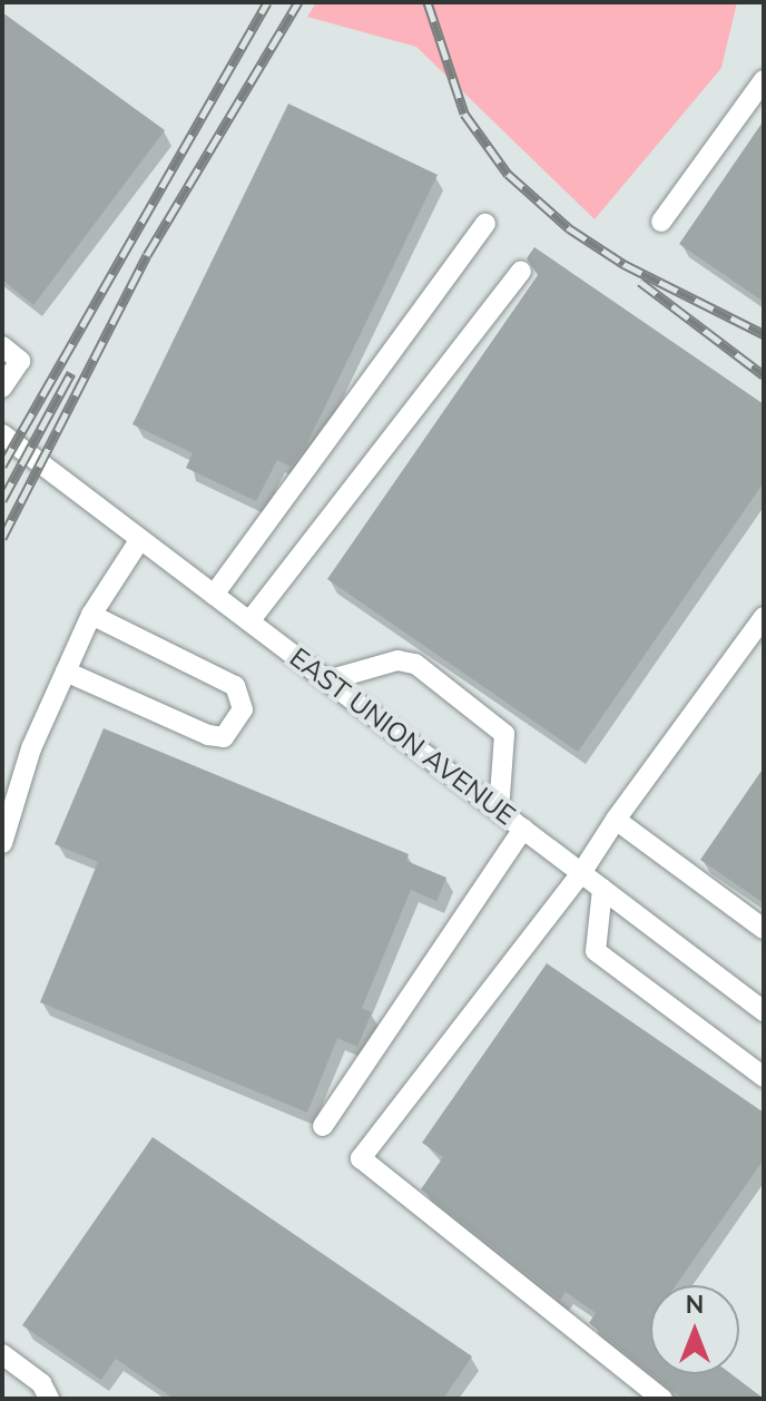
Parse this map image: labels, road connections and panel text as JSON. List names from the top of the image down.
{
  "streets": {
    "street": ["EAST UNION AVENUE"]
  },
  "north": "top"
}
